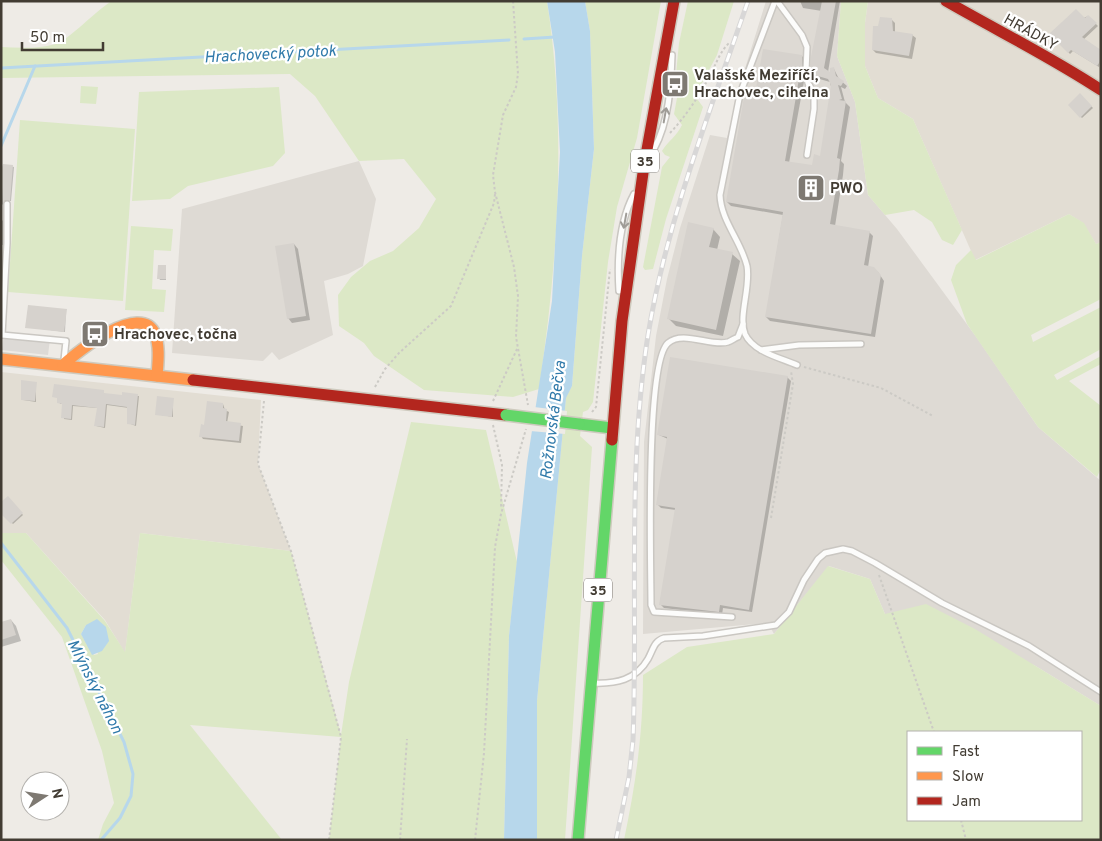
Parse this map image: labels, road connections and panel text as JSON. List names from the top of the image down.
{
  "streets": {
    "street": ["HRÁDKY", "35"]
  },
  "water": ["Hrachovecký potok", "Rožnovská Bečva", "Mlýnský náhon"],
  "places": {
    "bus stop": ["Valašské Meziříčí, Hrachovec, cihelna", "Hrachovec, točna"],
    "building": ["PWO"]
  },
  "legend": ["Fast", "Slow", "Jam"],
  "scale_bar": "50 m",
  "north": "right"
}
